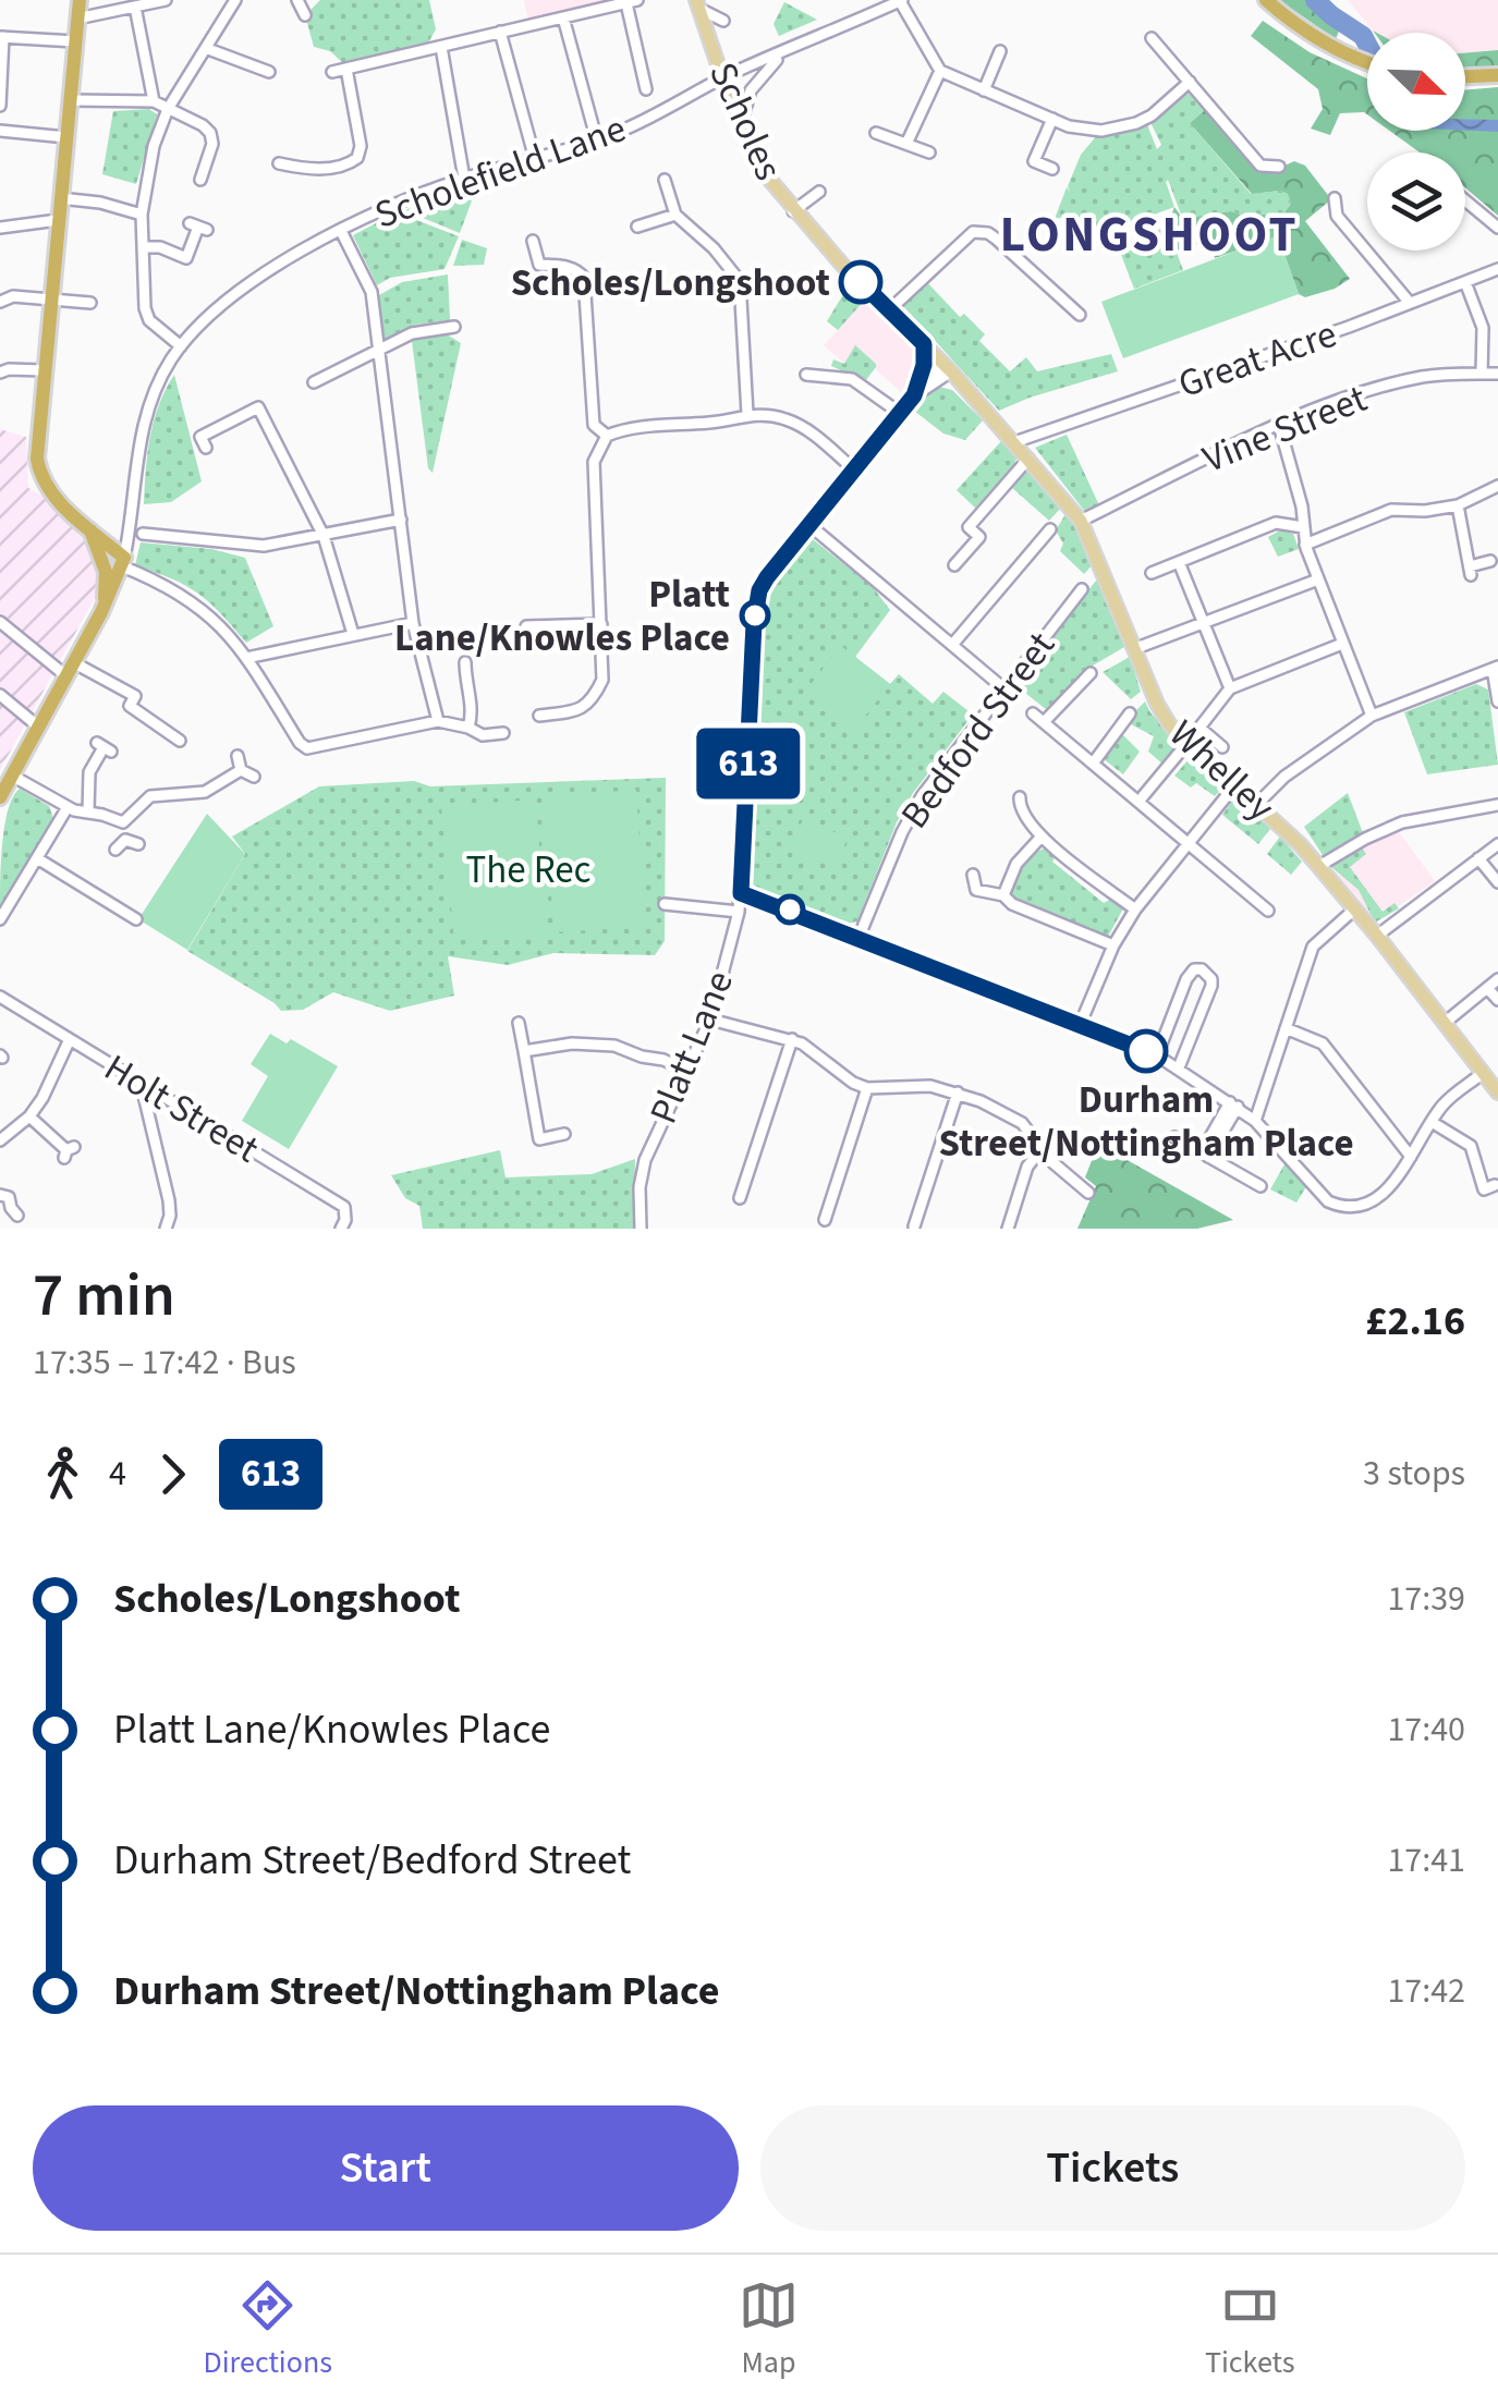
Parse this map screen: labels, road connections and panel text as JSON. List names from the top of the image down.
{
  "streets": {
    "main road": ["Scholes", "Whelley"],
    "street": [
      "Scholefield Lane",
      "Great Acre",
      "Vine Street",
      "Bedford Street",
      "Platt Lane",
      "Holt Street"
    ]
  },
  "crossings": [
    ["Scholes", "Scholefield Lane"],
    ["Scholes", "Whelley"],
    ["Scholes", "Platt Lane"],
    ["Great Acre", "Whelley"],
    ["Vine Street", "Whelley"],
    ["Whelley", "Platt Lane"]
  ],
  "districts": ["LONGSHOOT"],
  "parks": ["The Rec"],
  "places": ["Scholes/Longshoot", "Platt Lane/Knowles Place", "Durham Street/Nottingham Place"],
  "lines": ["bus line 613"],
  "north": "bottom right",
  "page": {
    "on_map": "613",
    "heading": ["7 min", "17:35 – 17:42 · Bus", "£2.16"],
    "legs": ["4", "613", "3 stops"],
    "list": [
      {
        "name": "Scholes/Longshoot",
        "value": "17:39"
      },
      {
        "name": "Platt Lane/Knowles Place",
        "value": "17:40"
      },
      {
        "name": "Durham Street/Bedford Street",
        "value": "17:41"
      },
      {
        "name": "Durham Street/Nottingham Place",
        "value": "17:42"
      }
    ],
    "buttons": ["Start", "Tickets"],
    "tabs": ["Directions", "Map", "Tickets"]
  }
}
